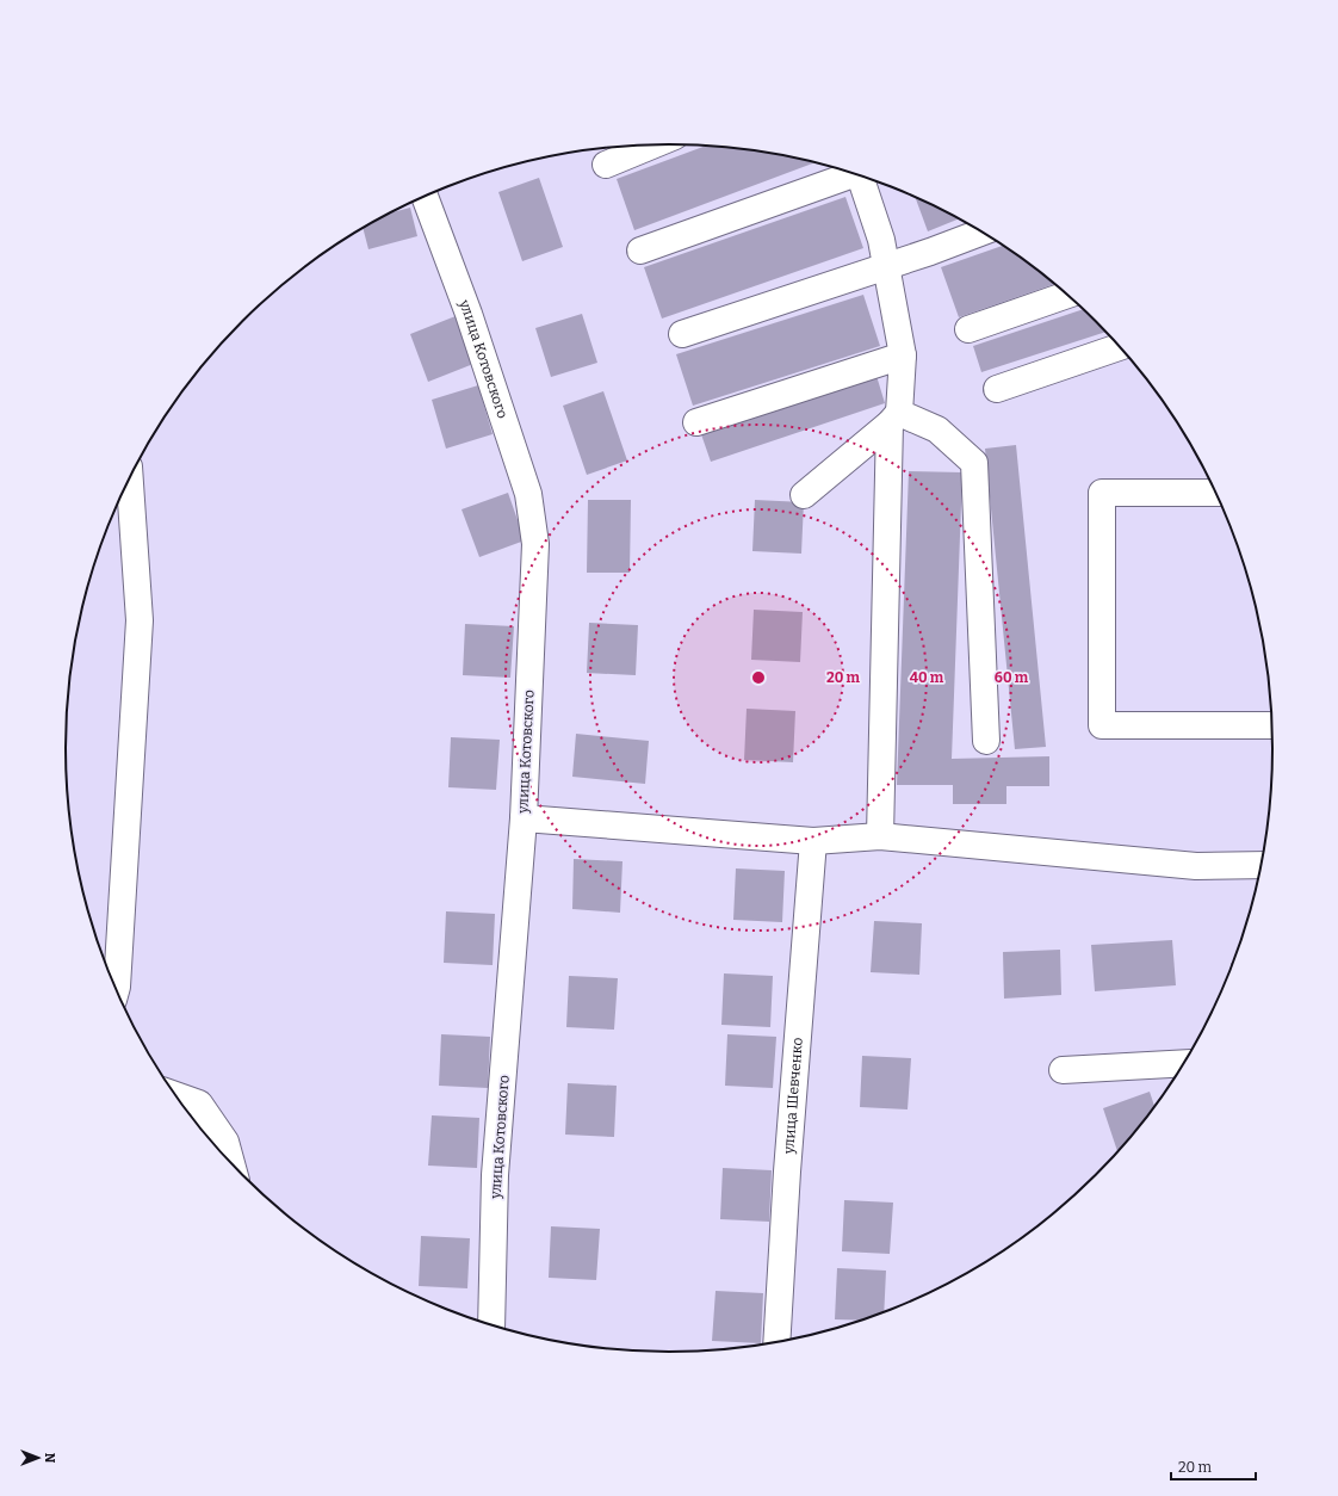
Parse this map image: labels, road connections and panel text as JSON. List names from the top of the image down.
{
  "streets": {
    "lane": ["улица Котовского", "улица Шевченко"]
  },
  "scale_bar": "20 m",
  "north": "right",
  "rings": ["20 m", "40 m", "60 m"]
}
